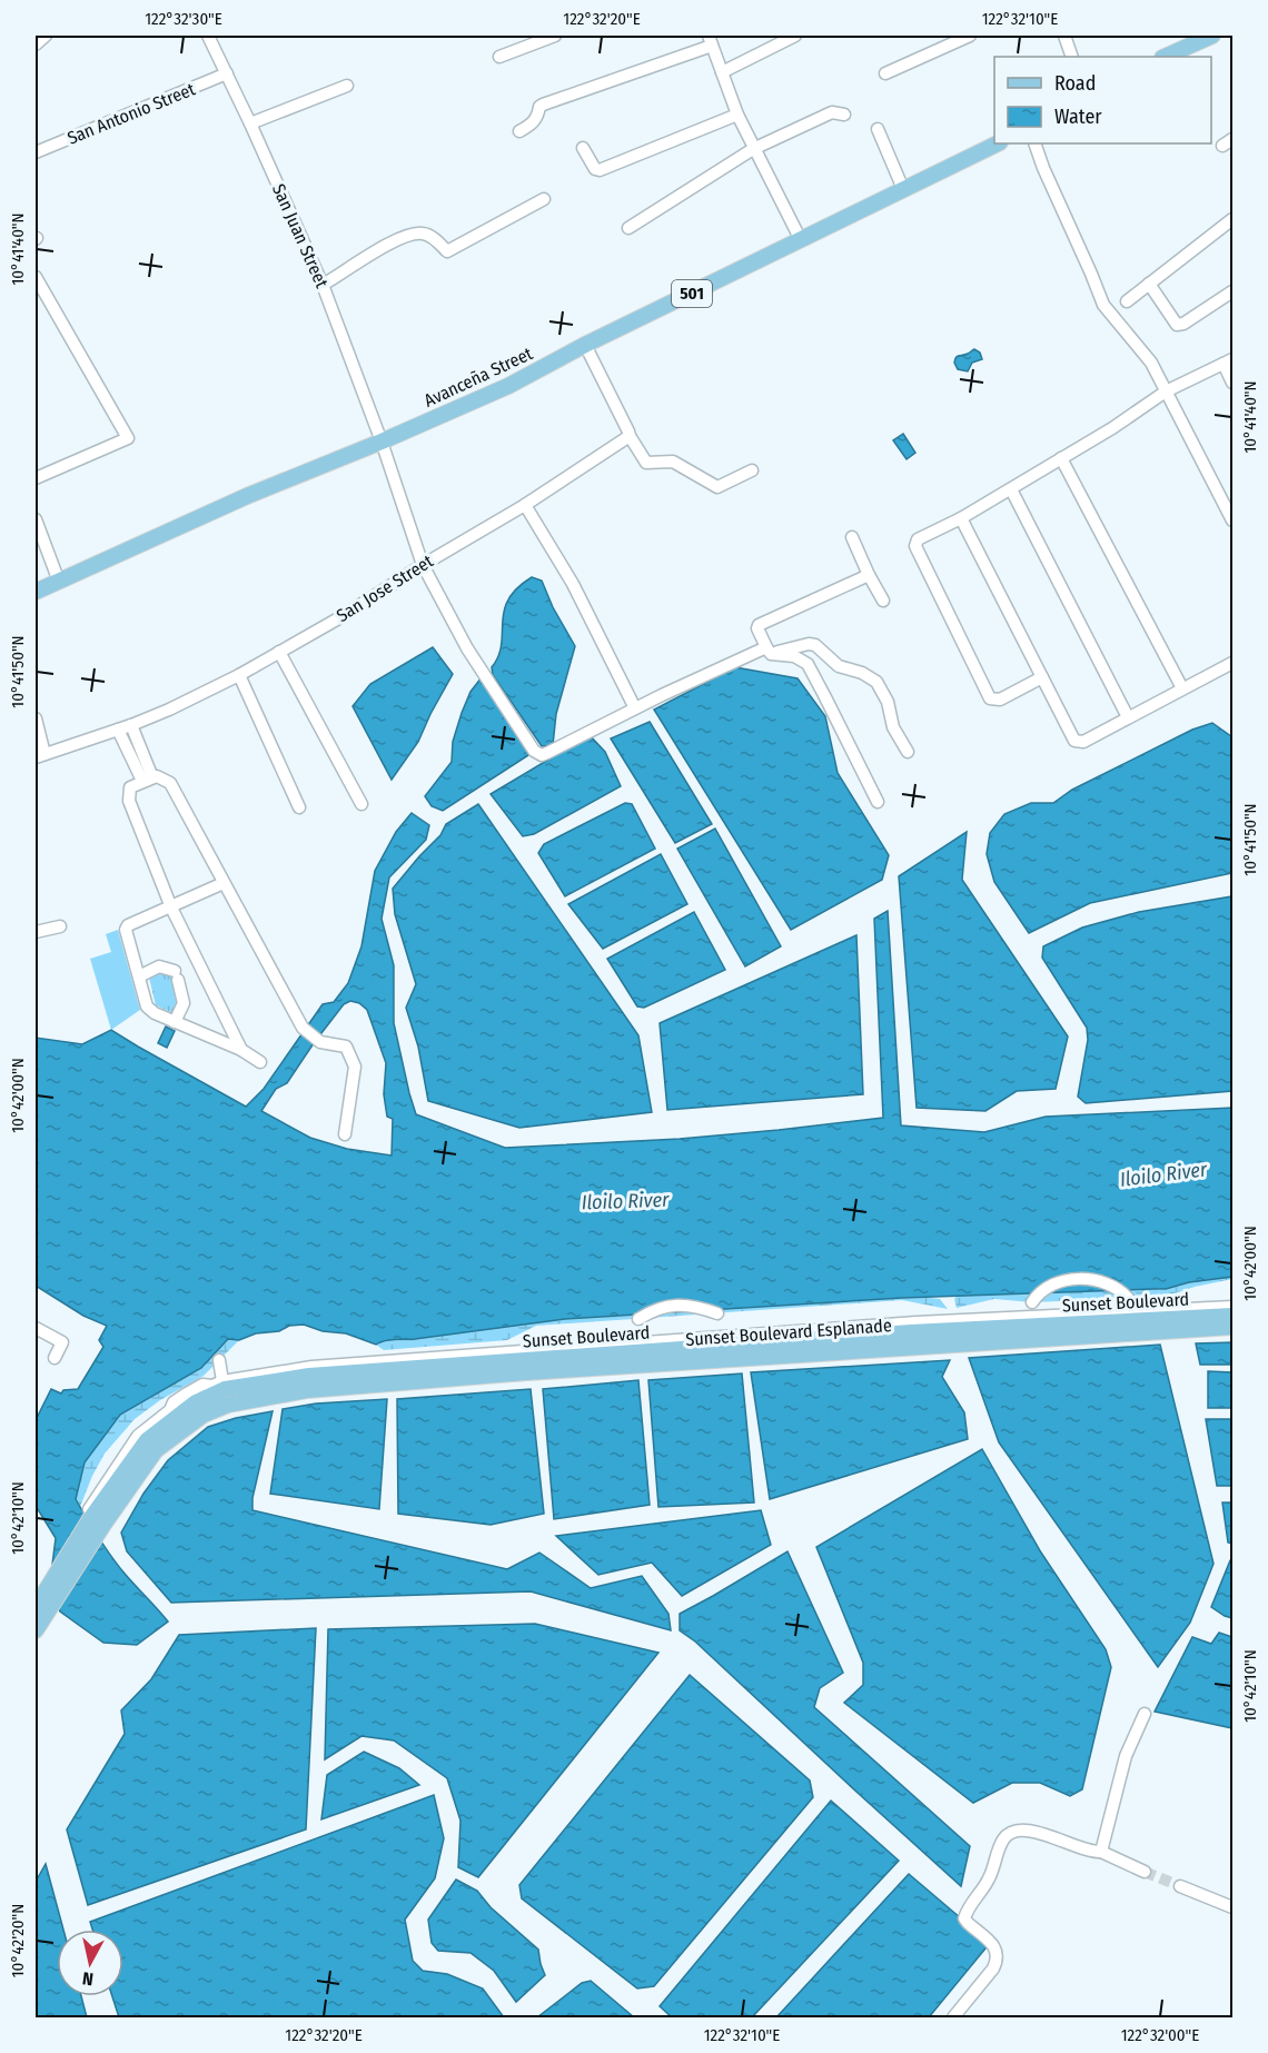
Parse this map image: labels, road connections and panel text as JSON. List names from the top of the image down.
{
  "streets": {
    "main road": ["501", "Avanceña Street", "Sunset Boulevard"],
    "street": [
      "San Antonio Street",
      "San Juan Street",
      "San Jose Street",
      "Sunset Boulevard Esplanade"
    ]
  },
  "crossings": [
    ["San Antonio Street", "San Juan Street"],
    ["San Juan Street", "Avanceña Street"],
    ["San Juan Street", "San Jose Street"],
    ["Sunset Boulevard", "Sunset Boulevard Esplanade"]
  ],
  "water": ["Iloilo River"],
  "legend": ["Road", "Water"],
  "north": "bottom",
  "coordinates": [
    "122°32'30\"E",
    "122°32'20\"E",
    "122°32'10\"E",
    "10°41'40\"N",
    "10°41'50\"N",
    "10°42'00\"N",
    "10°42'10\"N",
    "10°42'20\"N",
    "122°32'00\"E"
  ]
}
